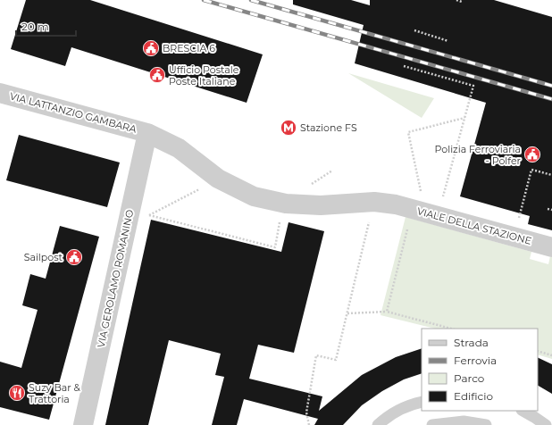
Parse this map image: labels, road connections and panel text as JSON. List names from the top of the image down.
{
  "streets": {
    "street": ["VIA LATTANZIO GAMBARA", "VIALE DELLA STAZIONE", "VIA GEROLAMO ROMANINO"]
  },
  "crossings": [
    ["VIA LATTANZIO GAMBARA", "VIALE DELLA STAZIONE"],
    ["VIA LATTANZIO GAMBARA", "VIA GEROLAMO ROMANINO"]
  ],
  "places": {
    "public building": [
      "BRESCIA 6",
      "Ufficio Postale Poste Italiane",
      "Polizia Ferroviaria - Polfer",
      "Sailpost"
    ],
    "metro station": ["Stazione FS"],
    "restaurant": ["Suzy Bar & Trattoria"]
  },
  "legend": [
    "Strada",
    "Ferrovia",
    "Parco",
    "Edificio"
  ],
  "scale_bar": "20 m"
}
